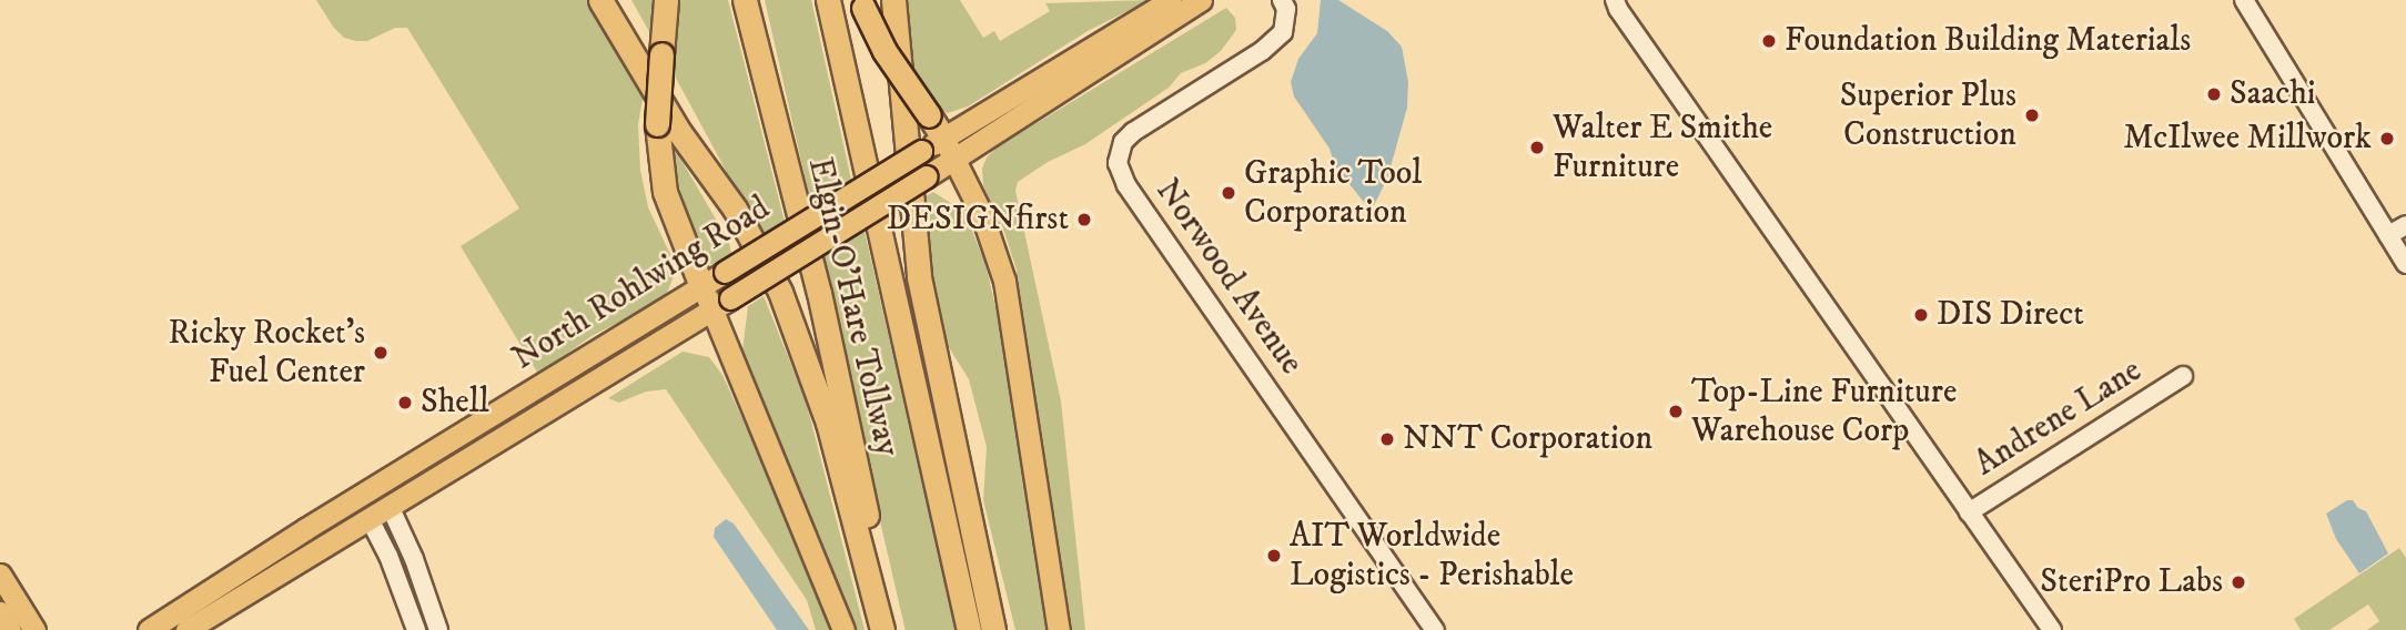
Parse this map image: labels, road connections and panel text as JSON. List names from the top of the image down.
{
  "streets": {
    "highway": ["Elgin-O'Hare Tollway"],
    "main road": ["North Rohlwing Road"],
    "street": ["Norwood Avenue", "Andrene Lane"]
  },
  "places": [
    "Foundation Building Materials",
    "Saachi",
    "Superior Plus Construction",
    "McIlwee Millwork",
    "Walter E Smithe Furniture",
    "Graphic Tool Corporation",
    "DESIGNfirst",
    "DIS Direct",
    "Ricky Rocket's Fuel Center",
    "Shell",
    "Top-Line Furniture Warehouse Corp",
    "NNT Corporation",
    "AIT Worldwide Logistics - Perishable",
    "SteriPro Labs"
  ]
}
